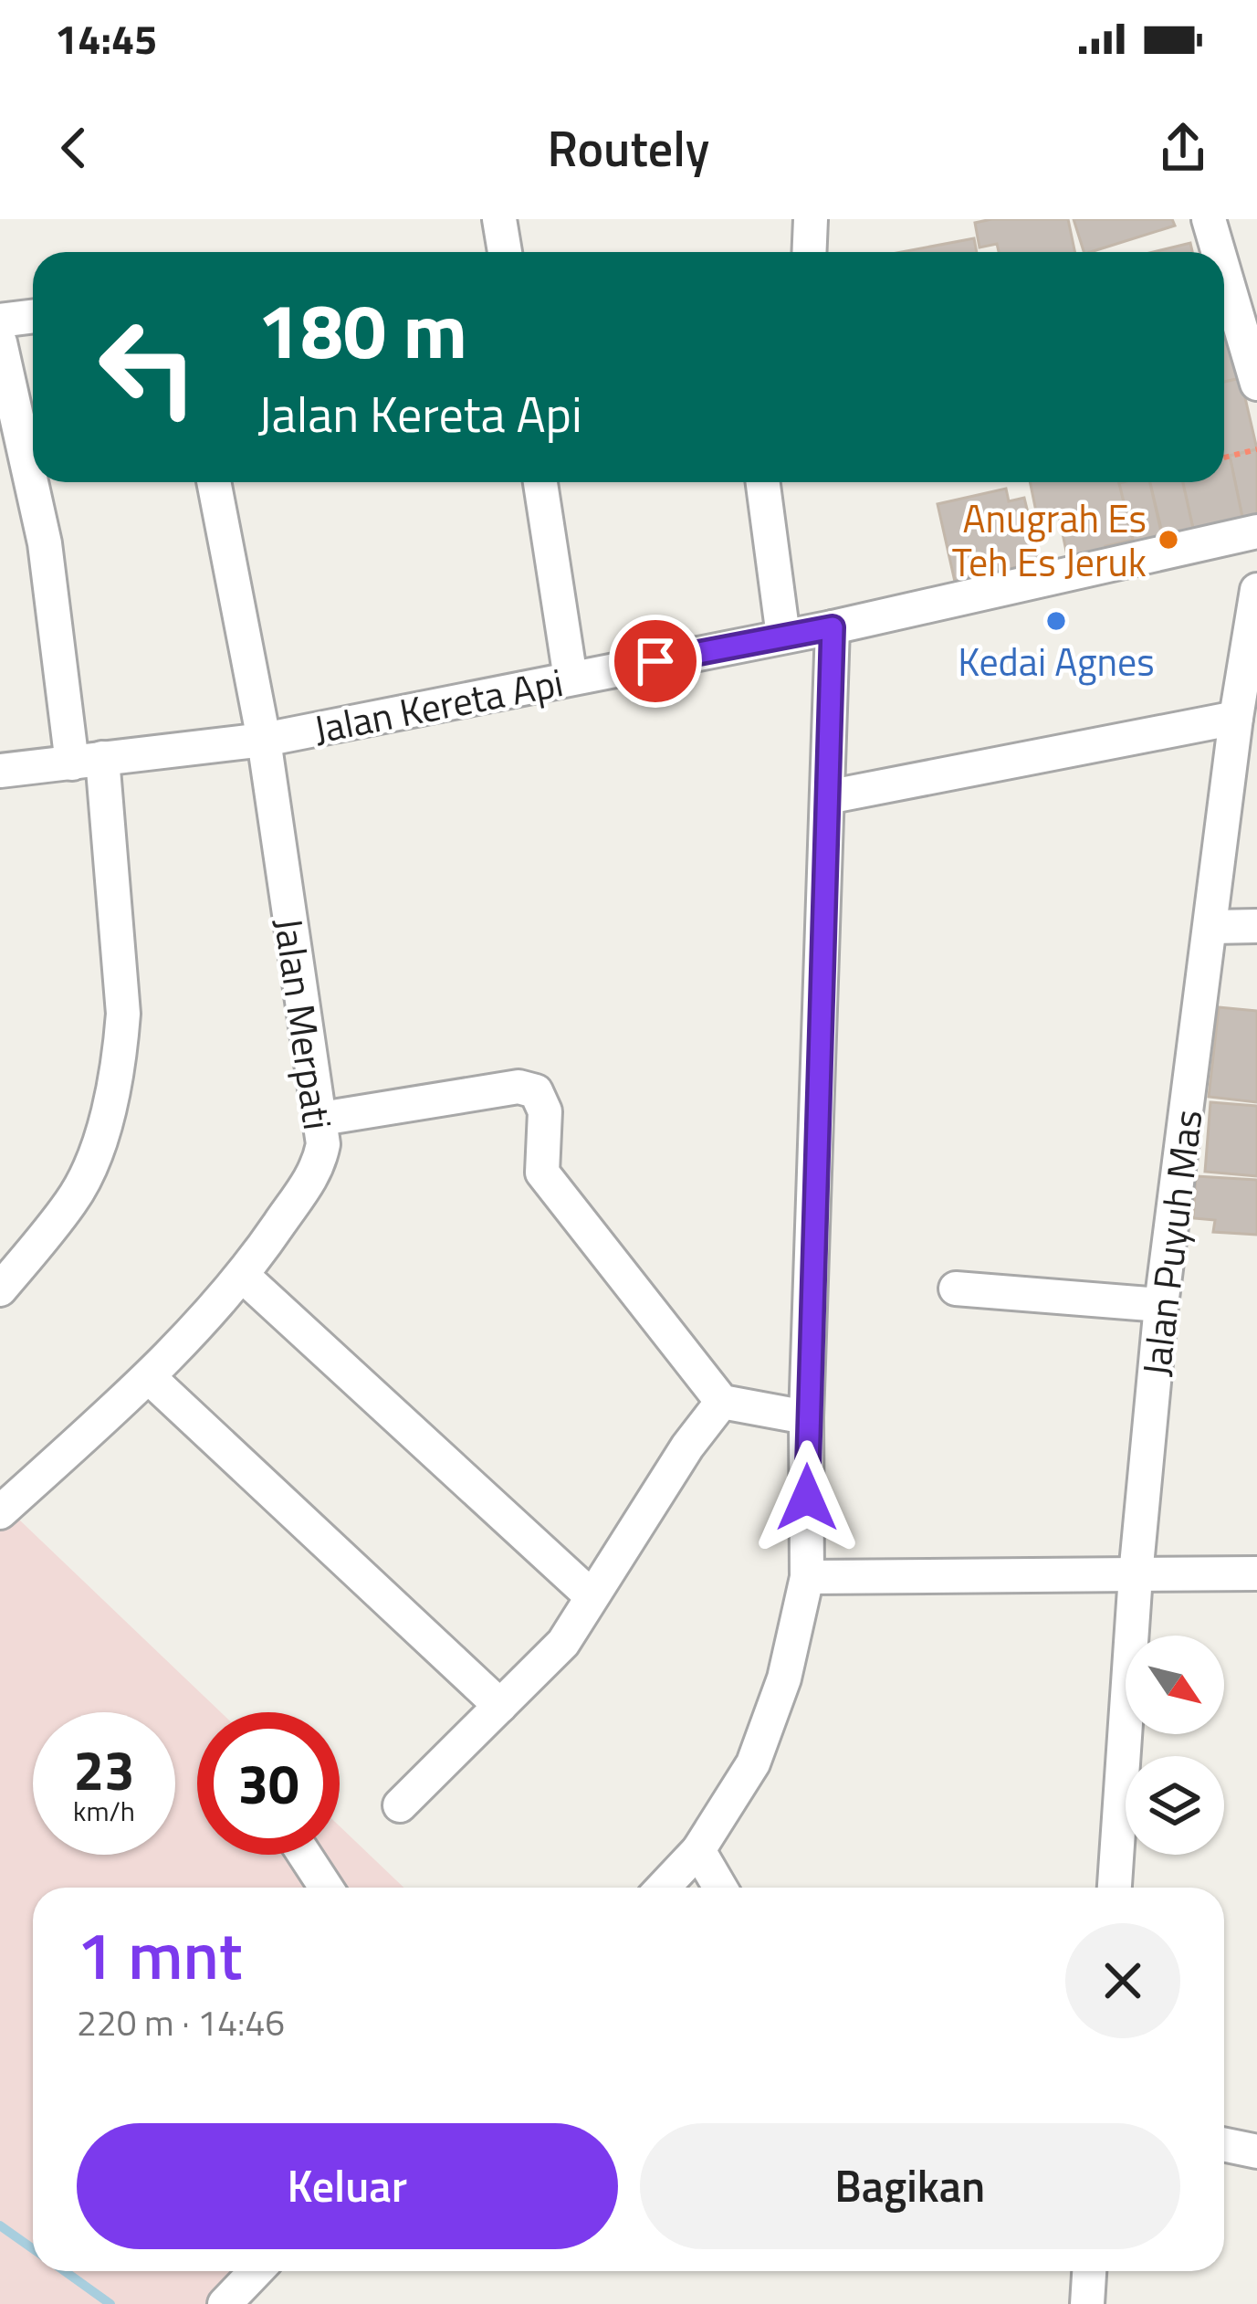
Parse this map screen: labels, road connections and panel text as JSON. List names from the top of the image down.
{
  "streets": {
    "street": ["Jalan Kereta Api", "Jalan Merpati", "Jalan Puyuh Mas"]
  },
  "crossings": [
    ["Jalan Kereta Api", "Jalan Merpati"]
  ],
  "places": ["Anugrah Es Teh Es Jeruk", "Kedai Agnes"],
  "north": "bottom right",
  "page": {
    "status": "14:45",
    "header": "Routely",
    "turn": ["180 m", "Jalan Kereta Api"],
    "speed": "23 km/h",
    "limit": "30",
    "heading": ["1 mnt", "220 m · 14:46"],
    "buttons": ["Keluar", "Bagikan"]
  }
}
